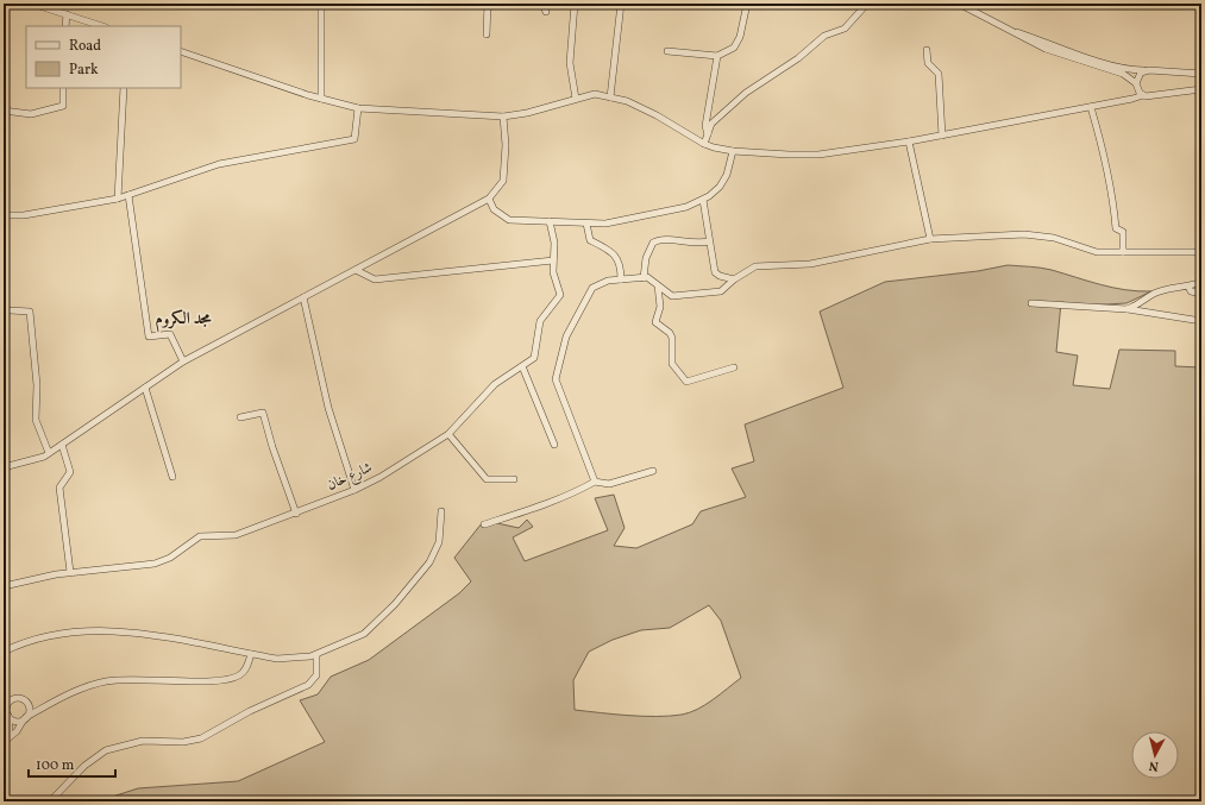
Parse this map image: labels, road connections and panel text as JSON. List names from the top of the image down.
{
  "streets": {
    "street": ["شارع خان"]
  },
  "districts": ["مجد الكروم"],
  "legend": ["Road", "Park"],
  "scale_bar": "100 m",
  "north": "bottom"
}
